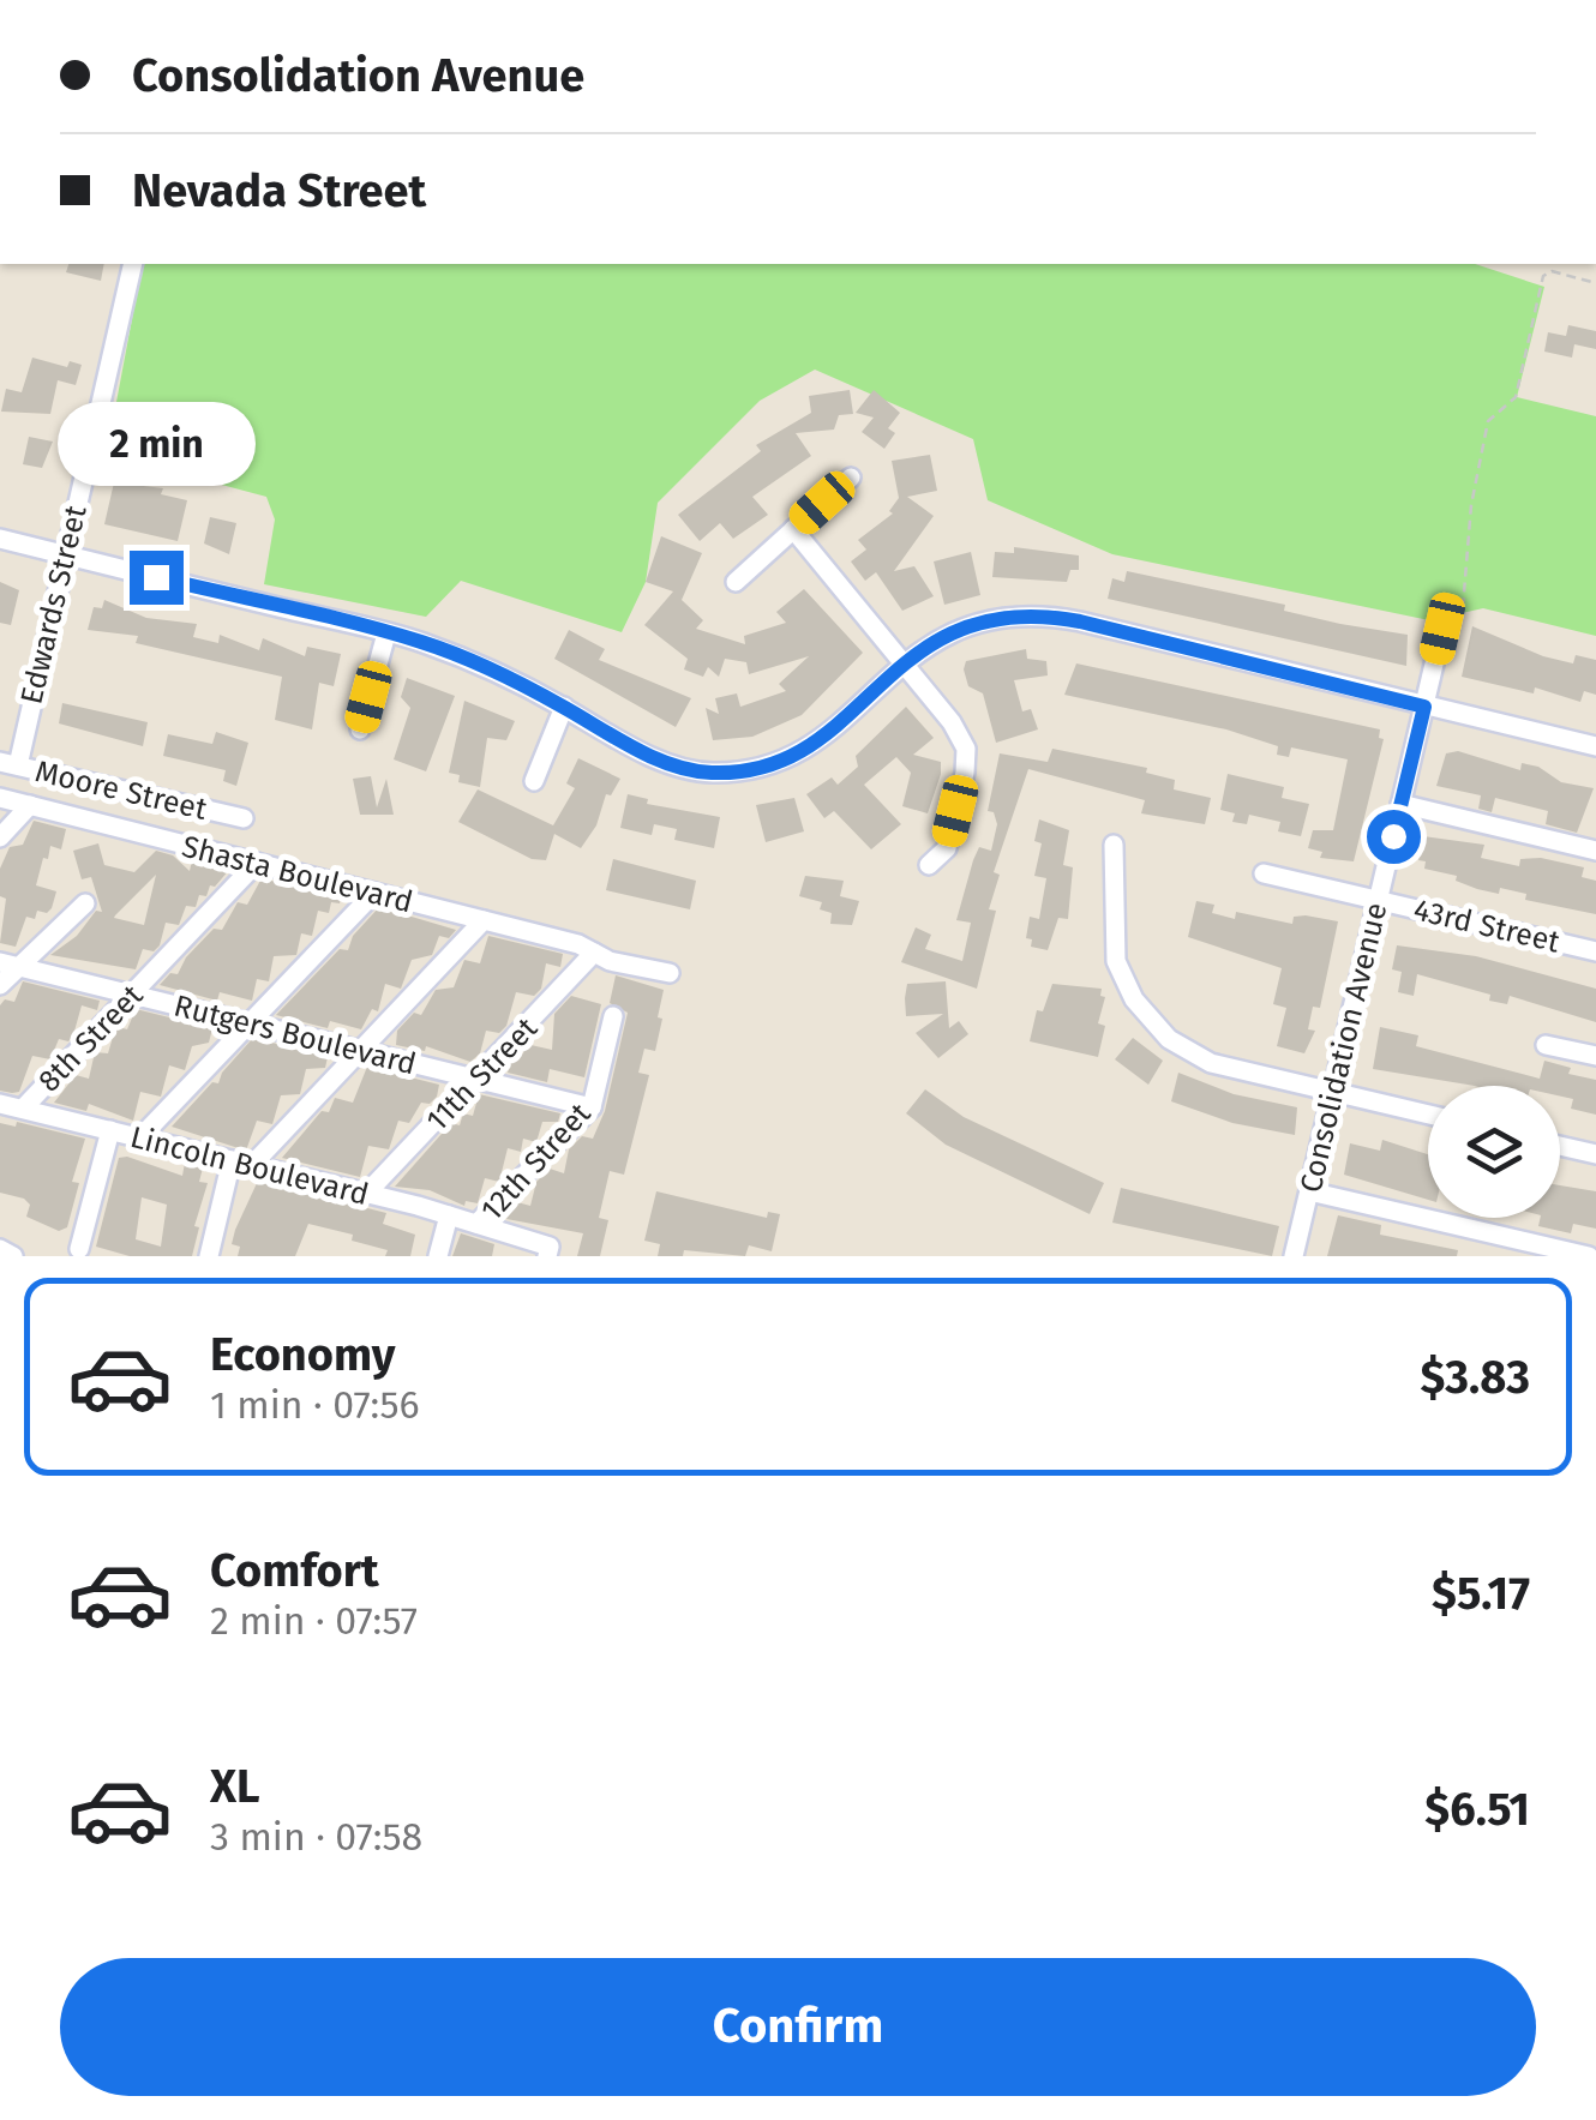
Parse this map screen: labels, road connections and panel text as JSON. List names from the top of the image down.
{
  "streets": {
    "street": [
      "Edwards Street",
      "Moore Street",
      "Shasta Boulevard",
      "43rd Street",
      "Rutgers Boulevard",
      "8th Street",
      "Consolidation Avenue",
      "11th Street",
      "12th Street",
      "Lincoln Boulevard"
    ]
  },
  "crossings": [
    ["Edwards Street", "Moore Street"],
    ["Shasta Boulevard", "8th Street"],
    ["Shasta Boulevard", "11th Street"],
    ["43rd Street", "Consolidation Avenue"],
    ["Rutgers Boulevard", "8th Street"],
    ["Rutgers Boulevard", "11th Street"],
    ["Rutgers Boulevard", "12th Street"],
    ["8th Street", "Lincoln Boulevard"],
    ["11th Street", "Lincoln Boulevard"],
    ["12th Street", "Lincoln Boulevard"]
  ],
  "page": {
    "banner": ["Consolidation Avenue", "Nevada Street"],
    "bubble": "2 min",
    "list": [
      {
        "name": "Economy",
        "note": "1 min · 07:56",
        "value": "$3.83"
      },
      {
        "name": "Comfort",
        "note": "2 min · 07:57",
        "value": "$5.17"
      },
      {
        "name": "XL",
        "note": "3 min · 07:58",
        "value": "$6.51"
      }
    ],
    "buttons": "Confirm"
  }
}
